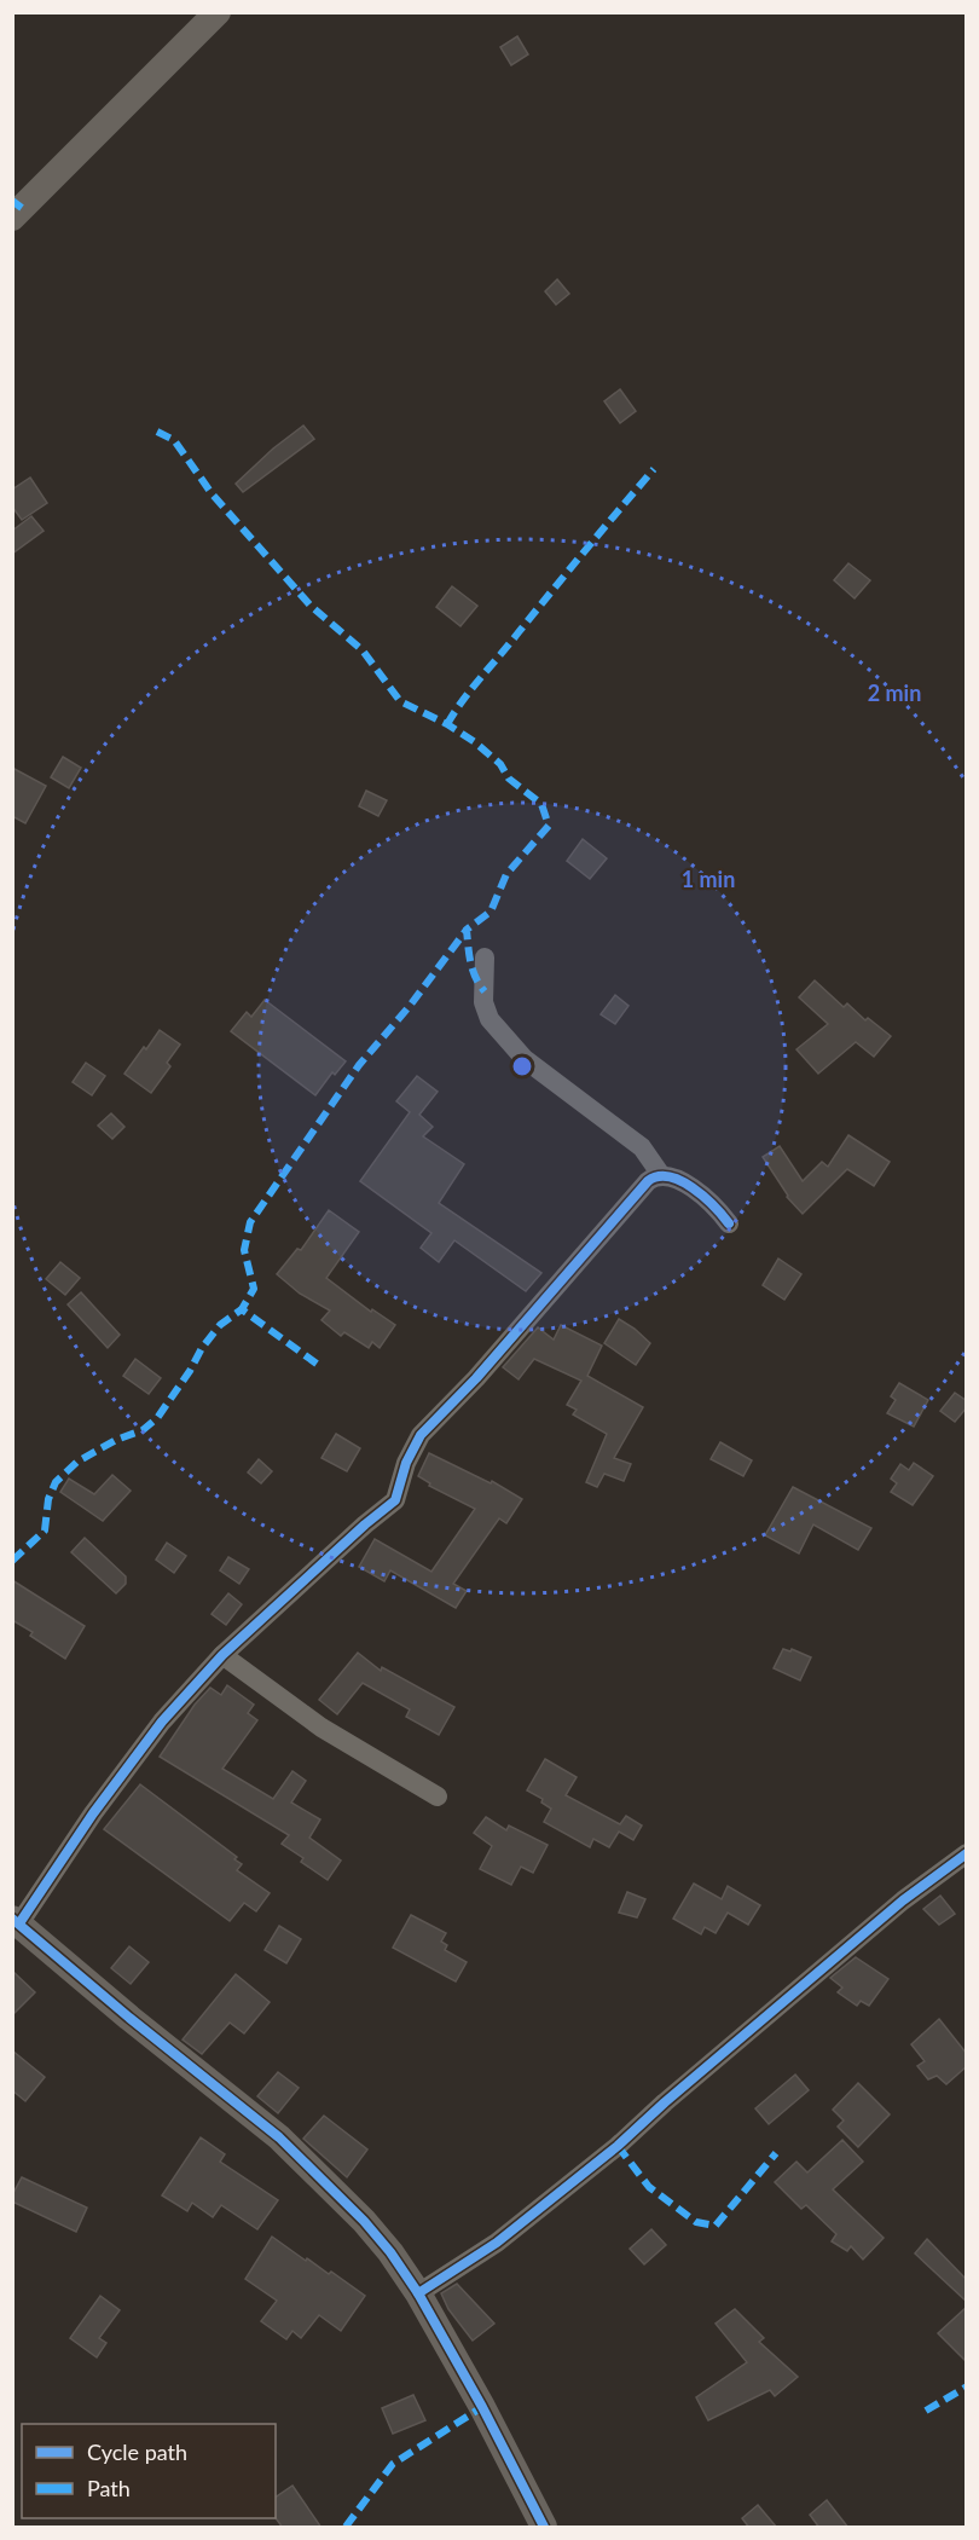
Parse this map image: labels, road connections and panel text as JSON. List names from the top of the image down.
{
  "legend": ["Cycle path", "Path"],
  "rings": ["2 min", "1 min"]
}
